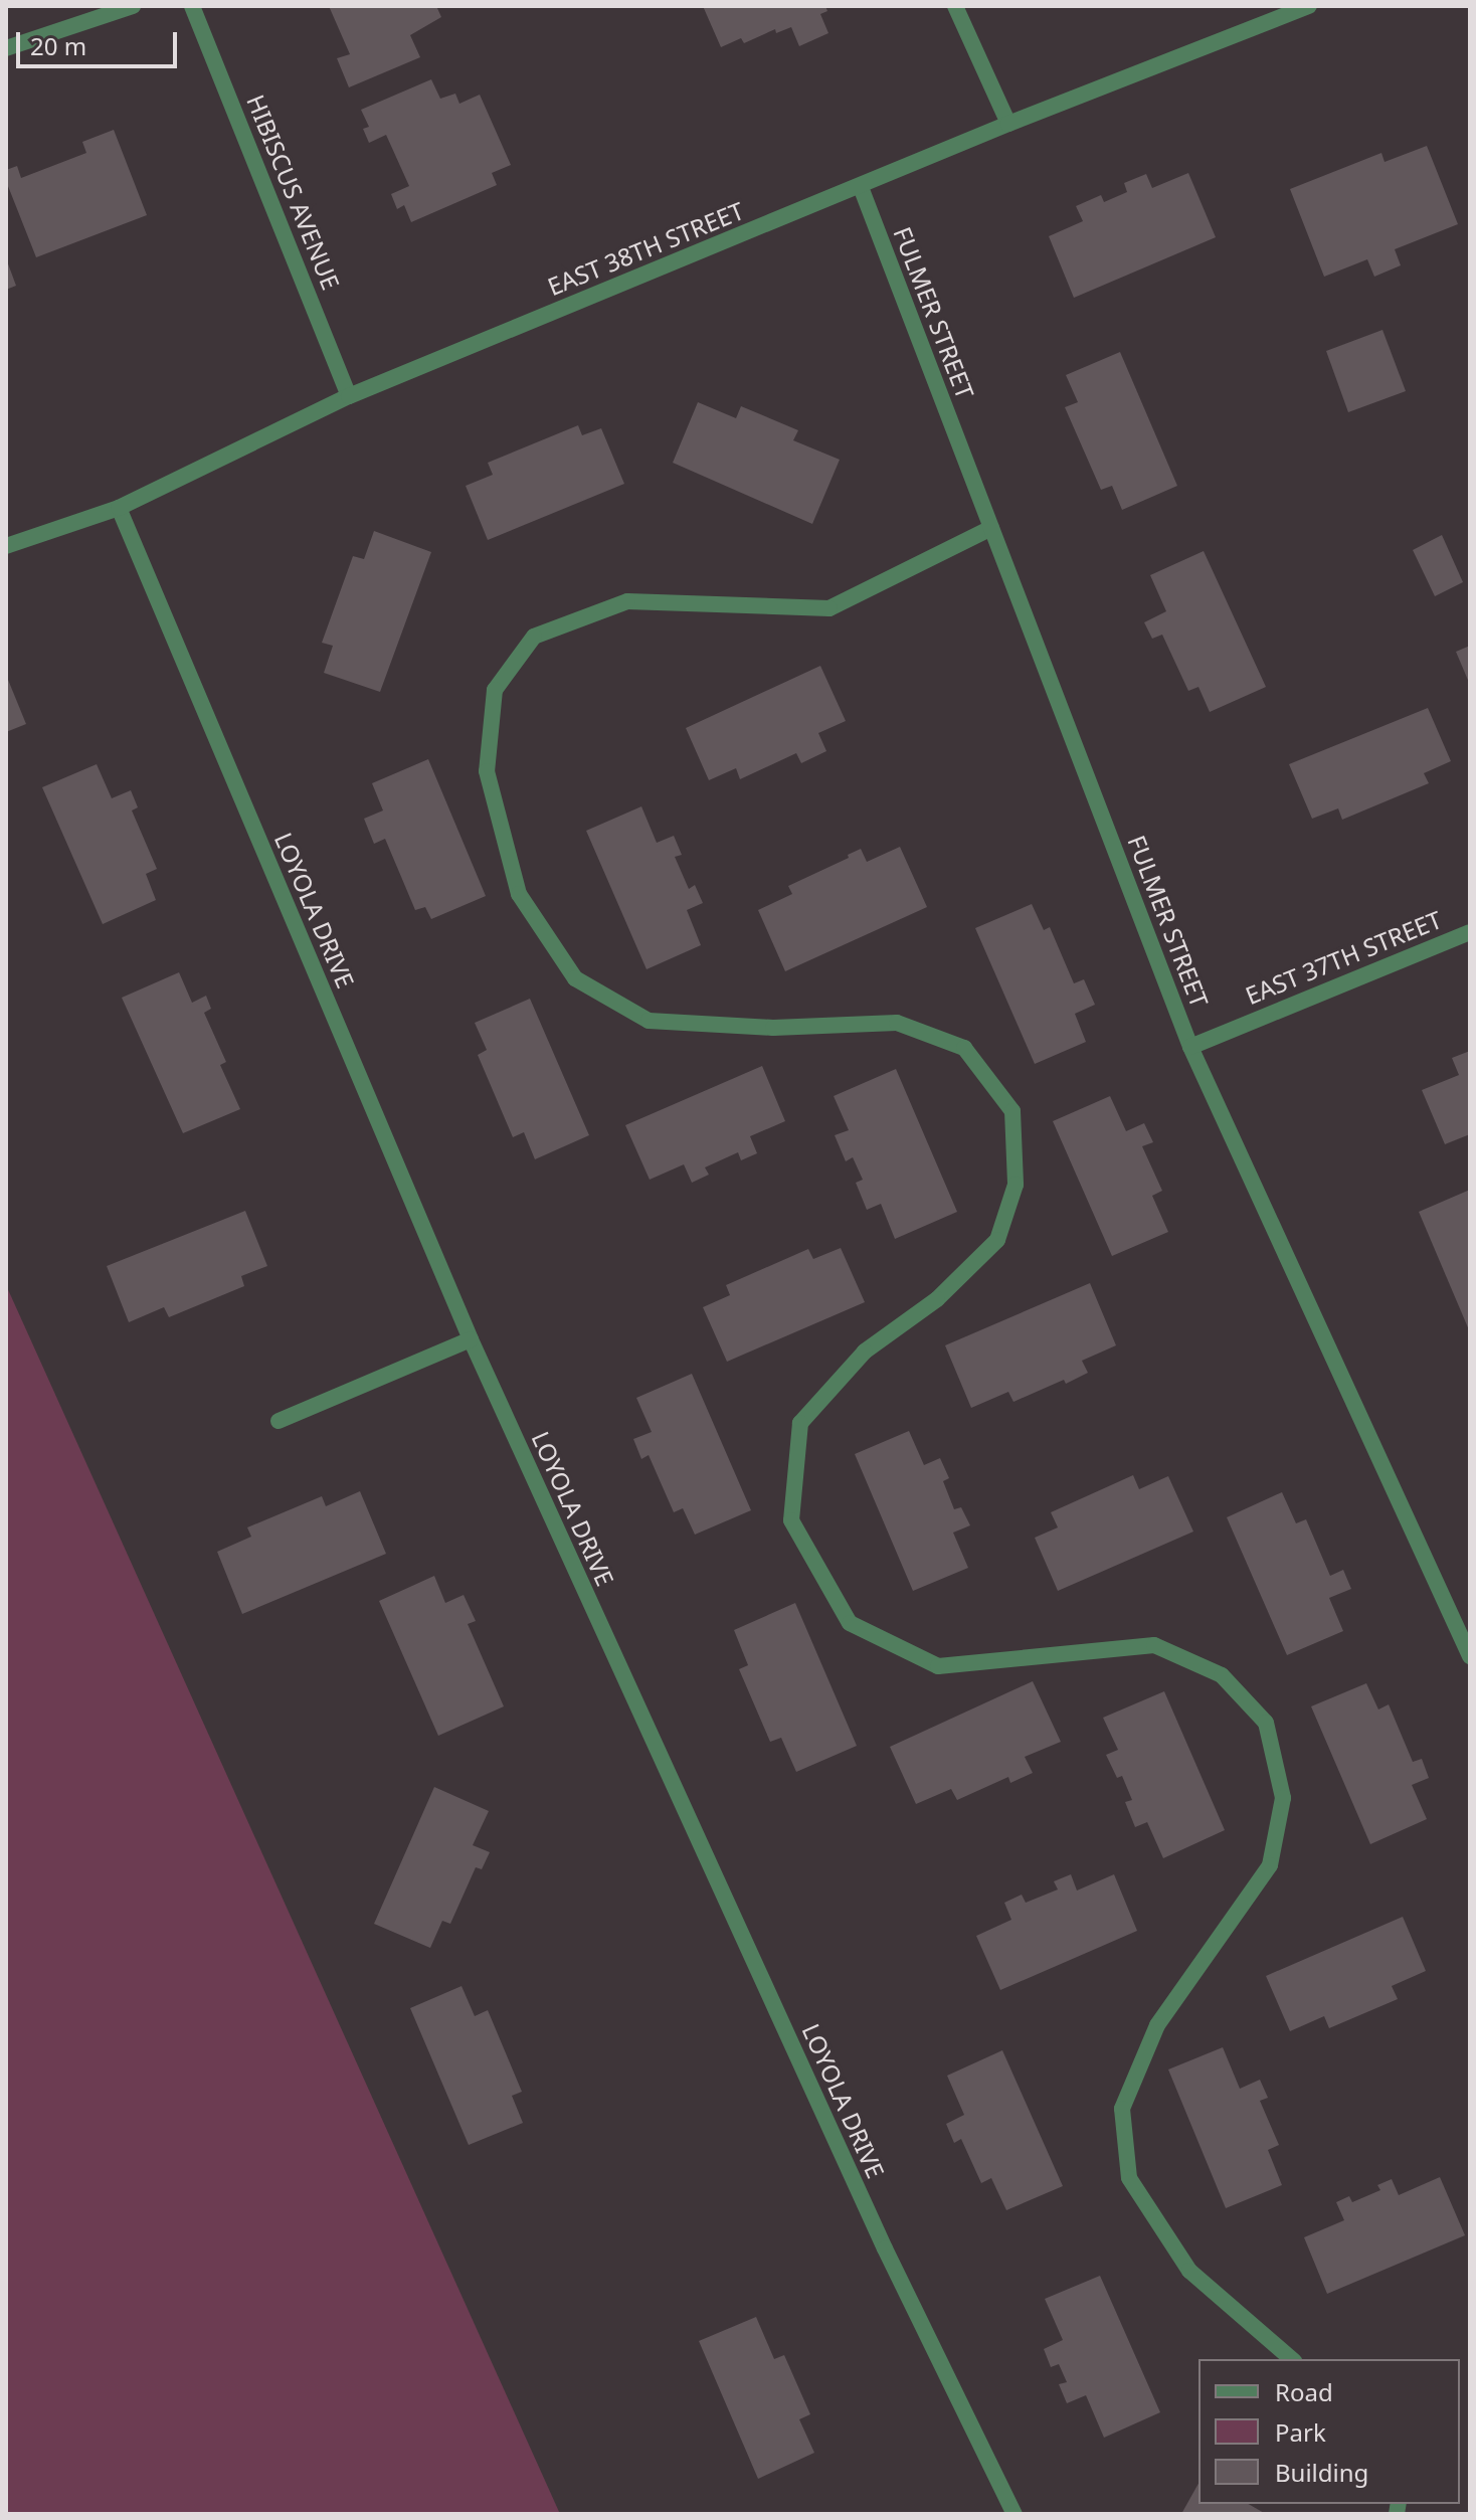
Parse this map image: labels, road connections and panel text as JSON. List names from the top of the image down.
{
  "streets": {
    "street": [
      "HIBISCUS AVENUE",
      "EAST 38TH STREET",
      "FULMER STREET",
      "LOYOLA DRIVE",
      "EAST 37TH STREET"
    ]
  },
  "crossings": [
    ["HIBISCUS AVENUE", "EAST 38TH STREET"],
    ["EAST 38TH STREET", "FULMER STREET"],
    ["EAST 38TH STREET", "LOYOLA DRIVE"],
    ["FULMER STREET", "EAST 37TH STREET"]
  ],
  "legend": ["Road", "Park", "Building"],
  "scale_bar": "20 m"
}
